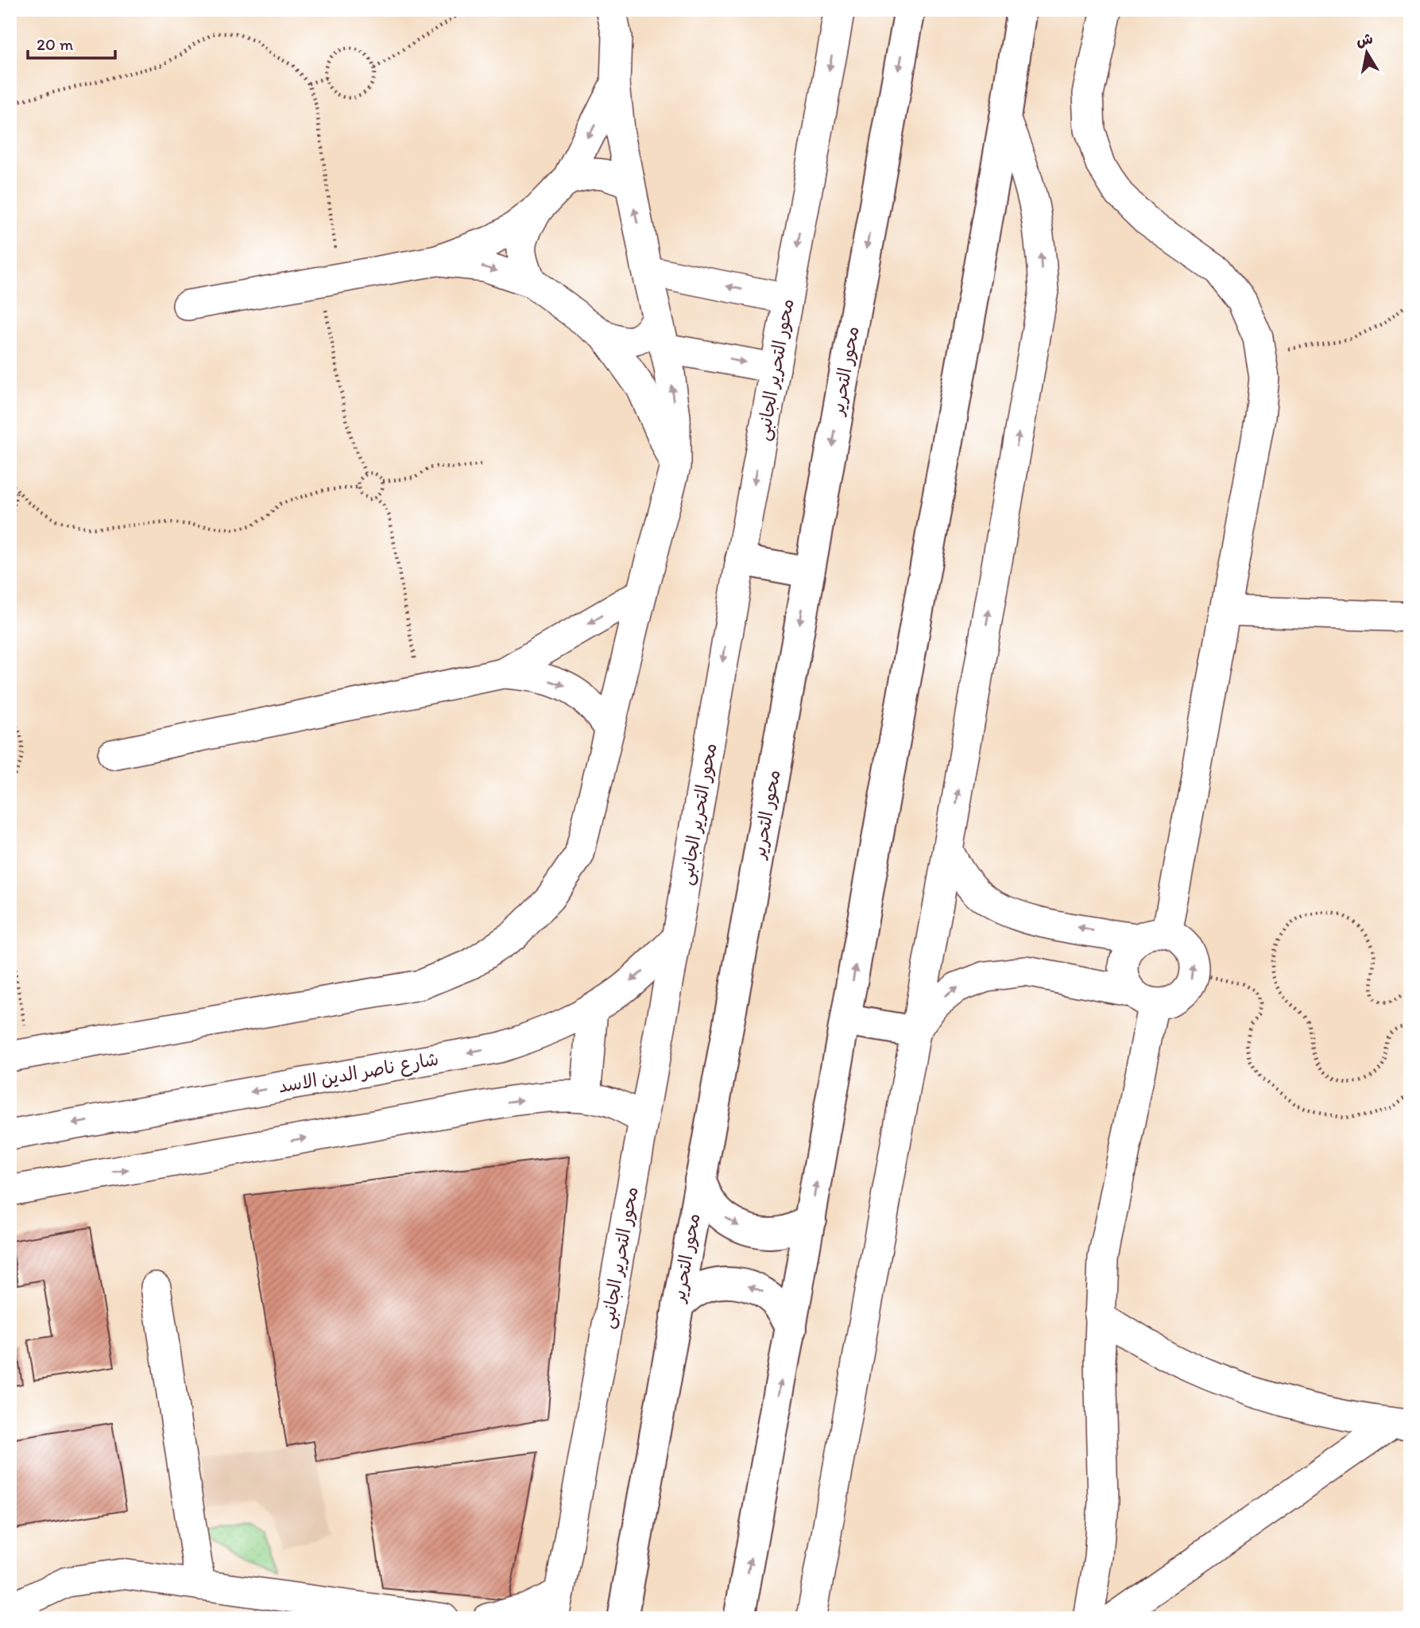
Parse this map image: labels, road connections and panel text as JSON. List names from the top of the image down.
{
  "streets": {
    "main road": ["محور التحرير"],
    "street": ["محور التحرير الجانبى", "شارع ناصر الدين الاسد"]
  },
  "crossings": [
    ["محور التحرير الجانبى", "شارع ناصر الدين الاسد"]
  ],
  "scale_bar": "20 m",
  "north": "top"
}
